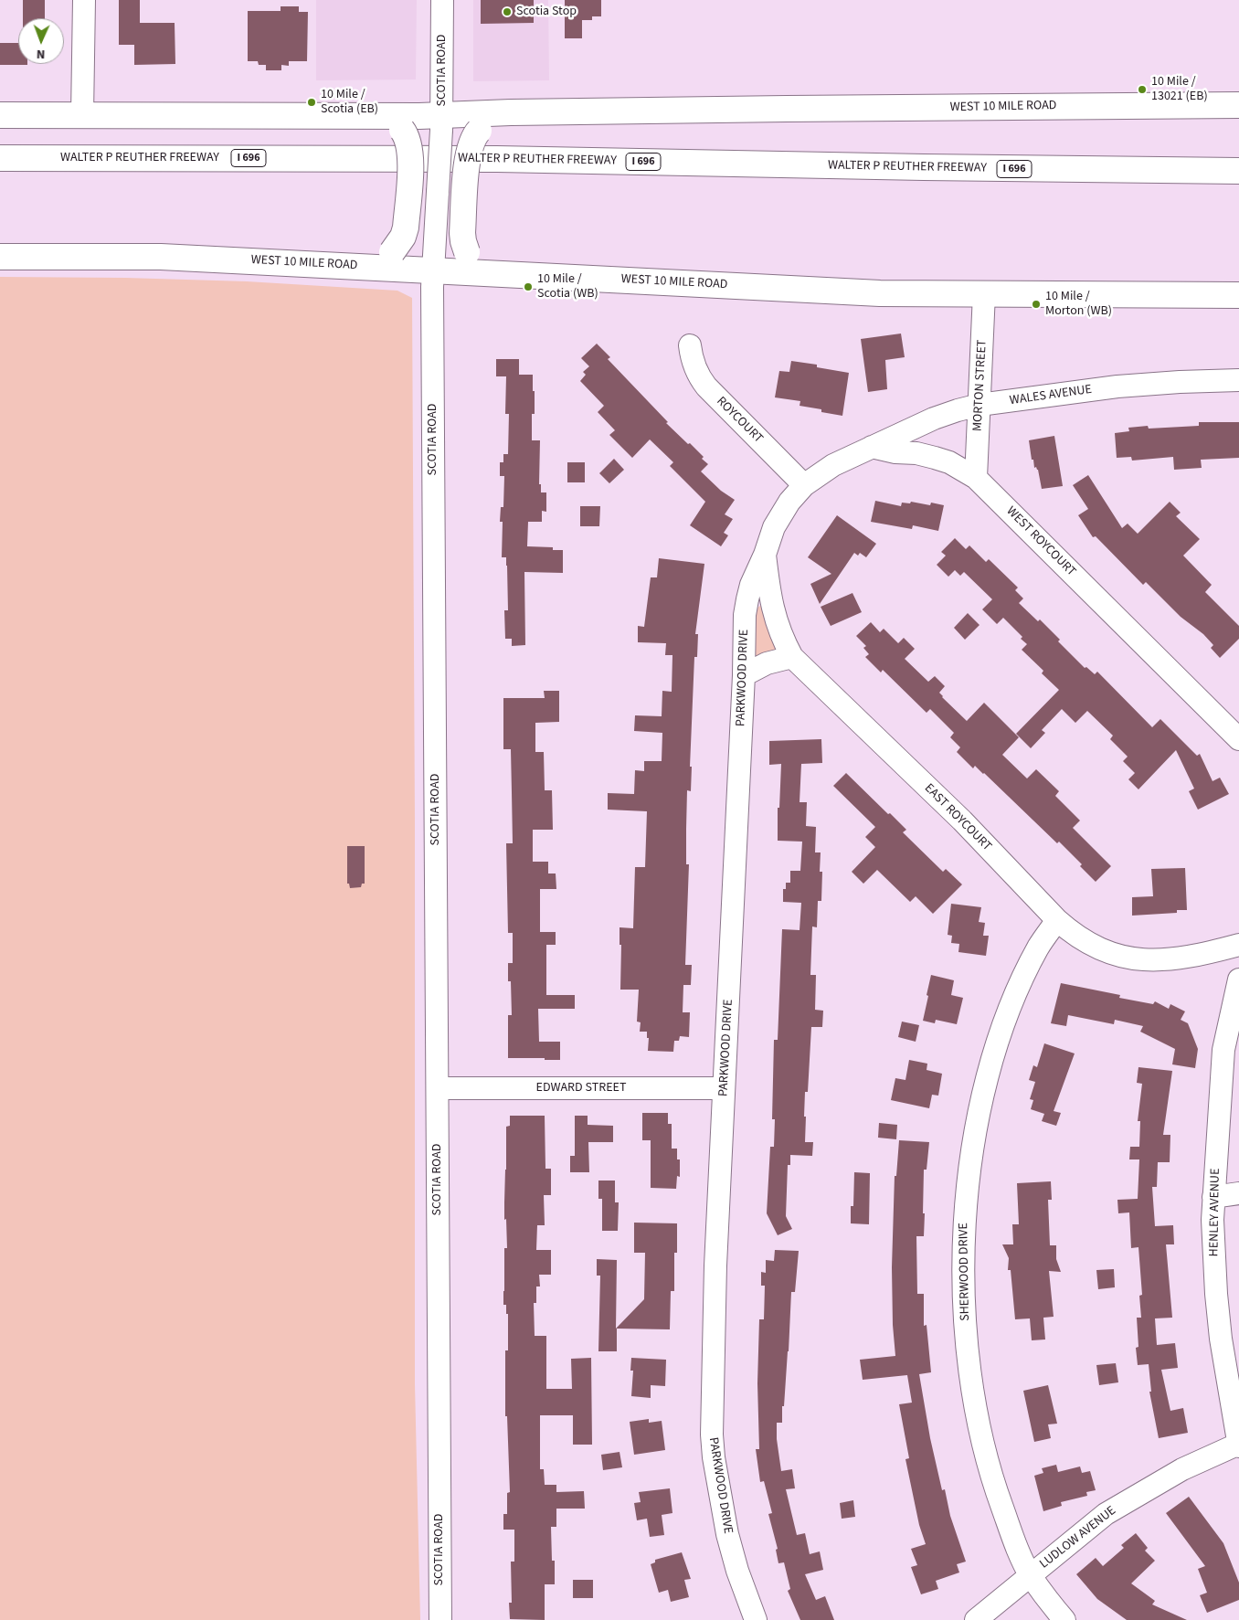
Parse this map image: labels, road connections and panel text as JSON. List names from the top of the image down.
{
  "streets": {
    "main road": ["WEST 10 MILE ROAD", "WALTER P REUTHER FREEWAY", "I 696"],
    "street": [
      "SCOTIA ROAD",
      "MORTON STREET",
      "WALES AVENUE",
      "ROYCOURT",
      "WEST ROYCOURT",
      "PARKWOOD DRIVE",
      "EAST ROYCOURT",
      "EDWARD STREET",
      "HENLEY AVENUE",
      "SHERWOOD DRIVE",
      "LUDLOW AVENUE"
    ]
  },
  "crossings": [
    ["SCOTIA ROAD", "WEST 10 MILE ROAD"],
    ["SCOTIA ROAD", "EDWARD STREET"],
    ["WEST 10 MILE ROAD", "MORTON STREET"],
    ["MORTON STREET", "WALES AVENUE"],
    ["MORTON STREET", "WEST ROYCOURT"],
    ["WALES AVENUE", "WEST ROYCOURT"],
    ["ROYCOURT", "PARKWOOD DRIVE"],
    ["PARKWOOD DRIVE", "EAST ROYCOURT"],
    ["PARKWOOD DRIVE", "EDWARD STREET"],
    ["EAST ROYCOURT", "SHERWOOD DRIVE"],
    ["HENLEY AVENUE", "LUDLOW AVENUE"],
    ["SHERWOOD DRIVE", "LUDLOW AVENUE"]
  ],
  "places": [
    "Scotia Stop",
    "10 Mile / 13021 (EB)",
    "10 Mile / Scotia (EB)",
    "10 Mile / Scotia (WB)",
    "10 Mile / Morton (WB)"
  ],
  "north": "bottom"
}
